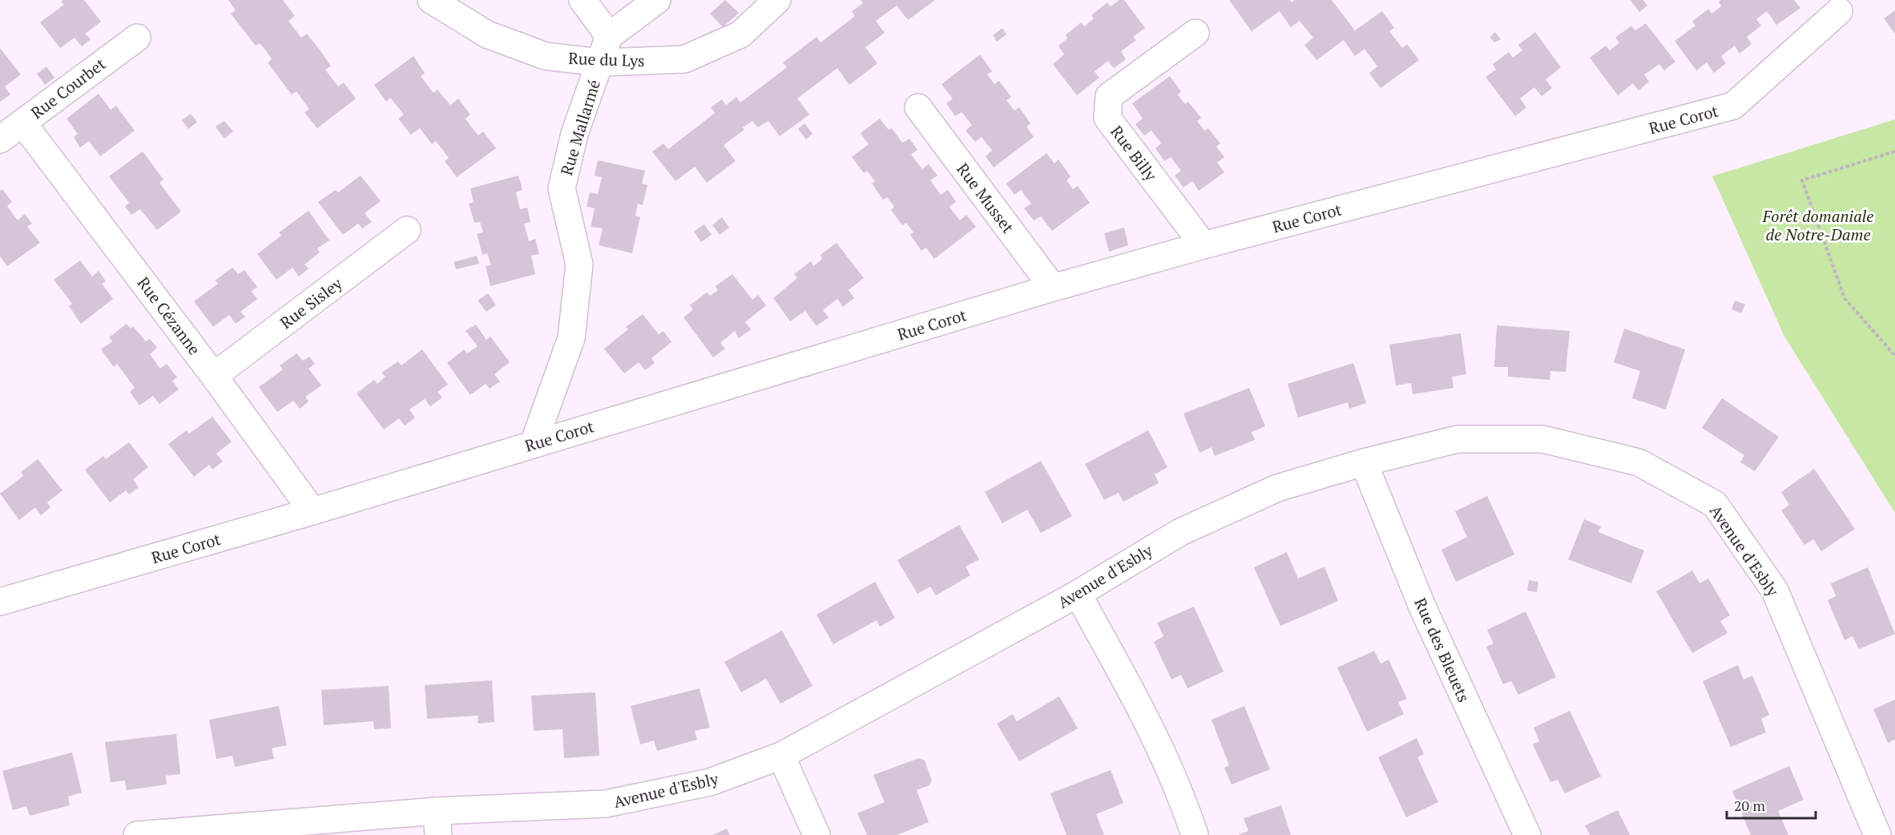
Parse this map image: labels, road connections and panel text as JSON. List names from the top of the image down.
{
  "streets": {
    "street": [
      "Rue du Lys",
      "Rue Courbet",
      "Rue Corot",
      "Rue Mallarmé",
      "Rue Billy",
      "Rue Musset",
      "Rue Sisley",
      "Rue Cézanne",
      "Avenue d'Esbly",
      "Rue des Bleuets"
    ]
  },
  "crossings": [
    ["Rue du Lys", "Rue Mallarmé"],
    ["Rue Courbet", "Rue Cézanne"],
    ["Rue Corot", "Rue Mallarmé"],
    ["Rue Corot", "Rue Billy"],
    ["Rue Corot", "Rue Musset"],
    ["Rue Corot", "Rue Cézanne"],
    ["Rue Sisley", "Rue Cézanne"],
    ["Avenue d'Esbly", "Rue des Bleuets"]
  ],
  "parks": ["Forêt domaniale de Notre-Dame"],
  "scale_bar": "20 m"
}
